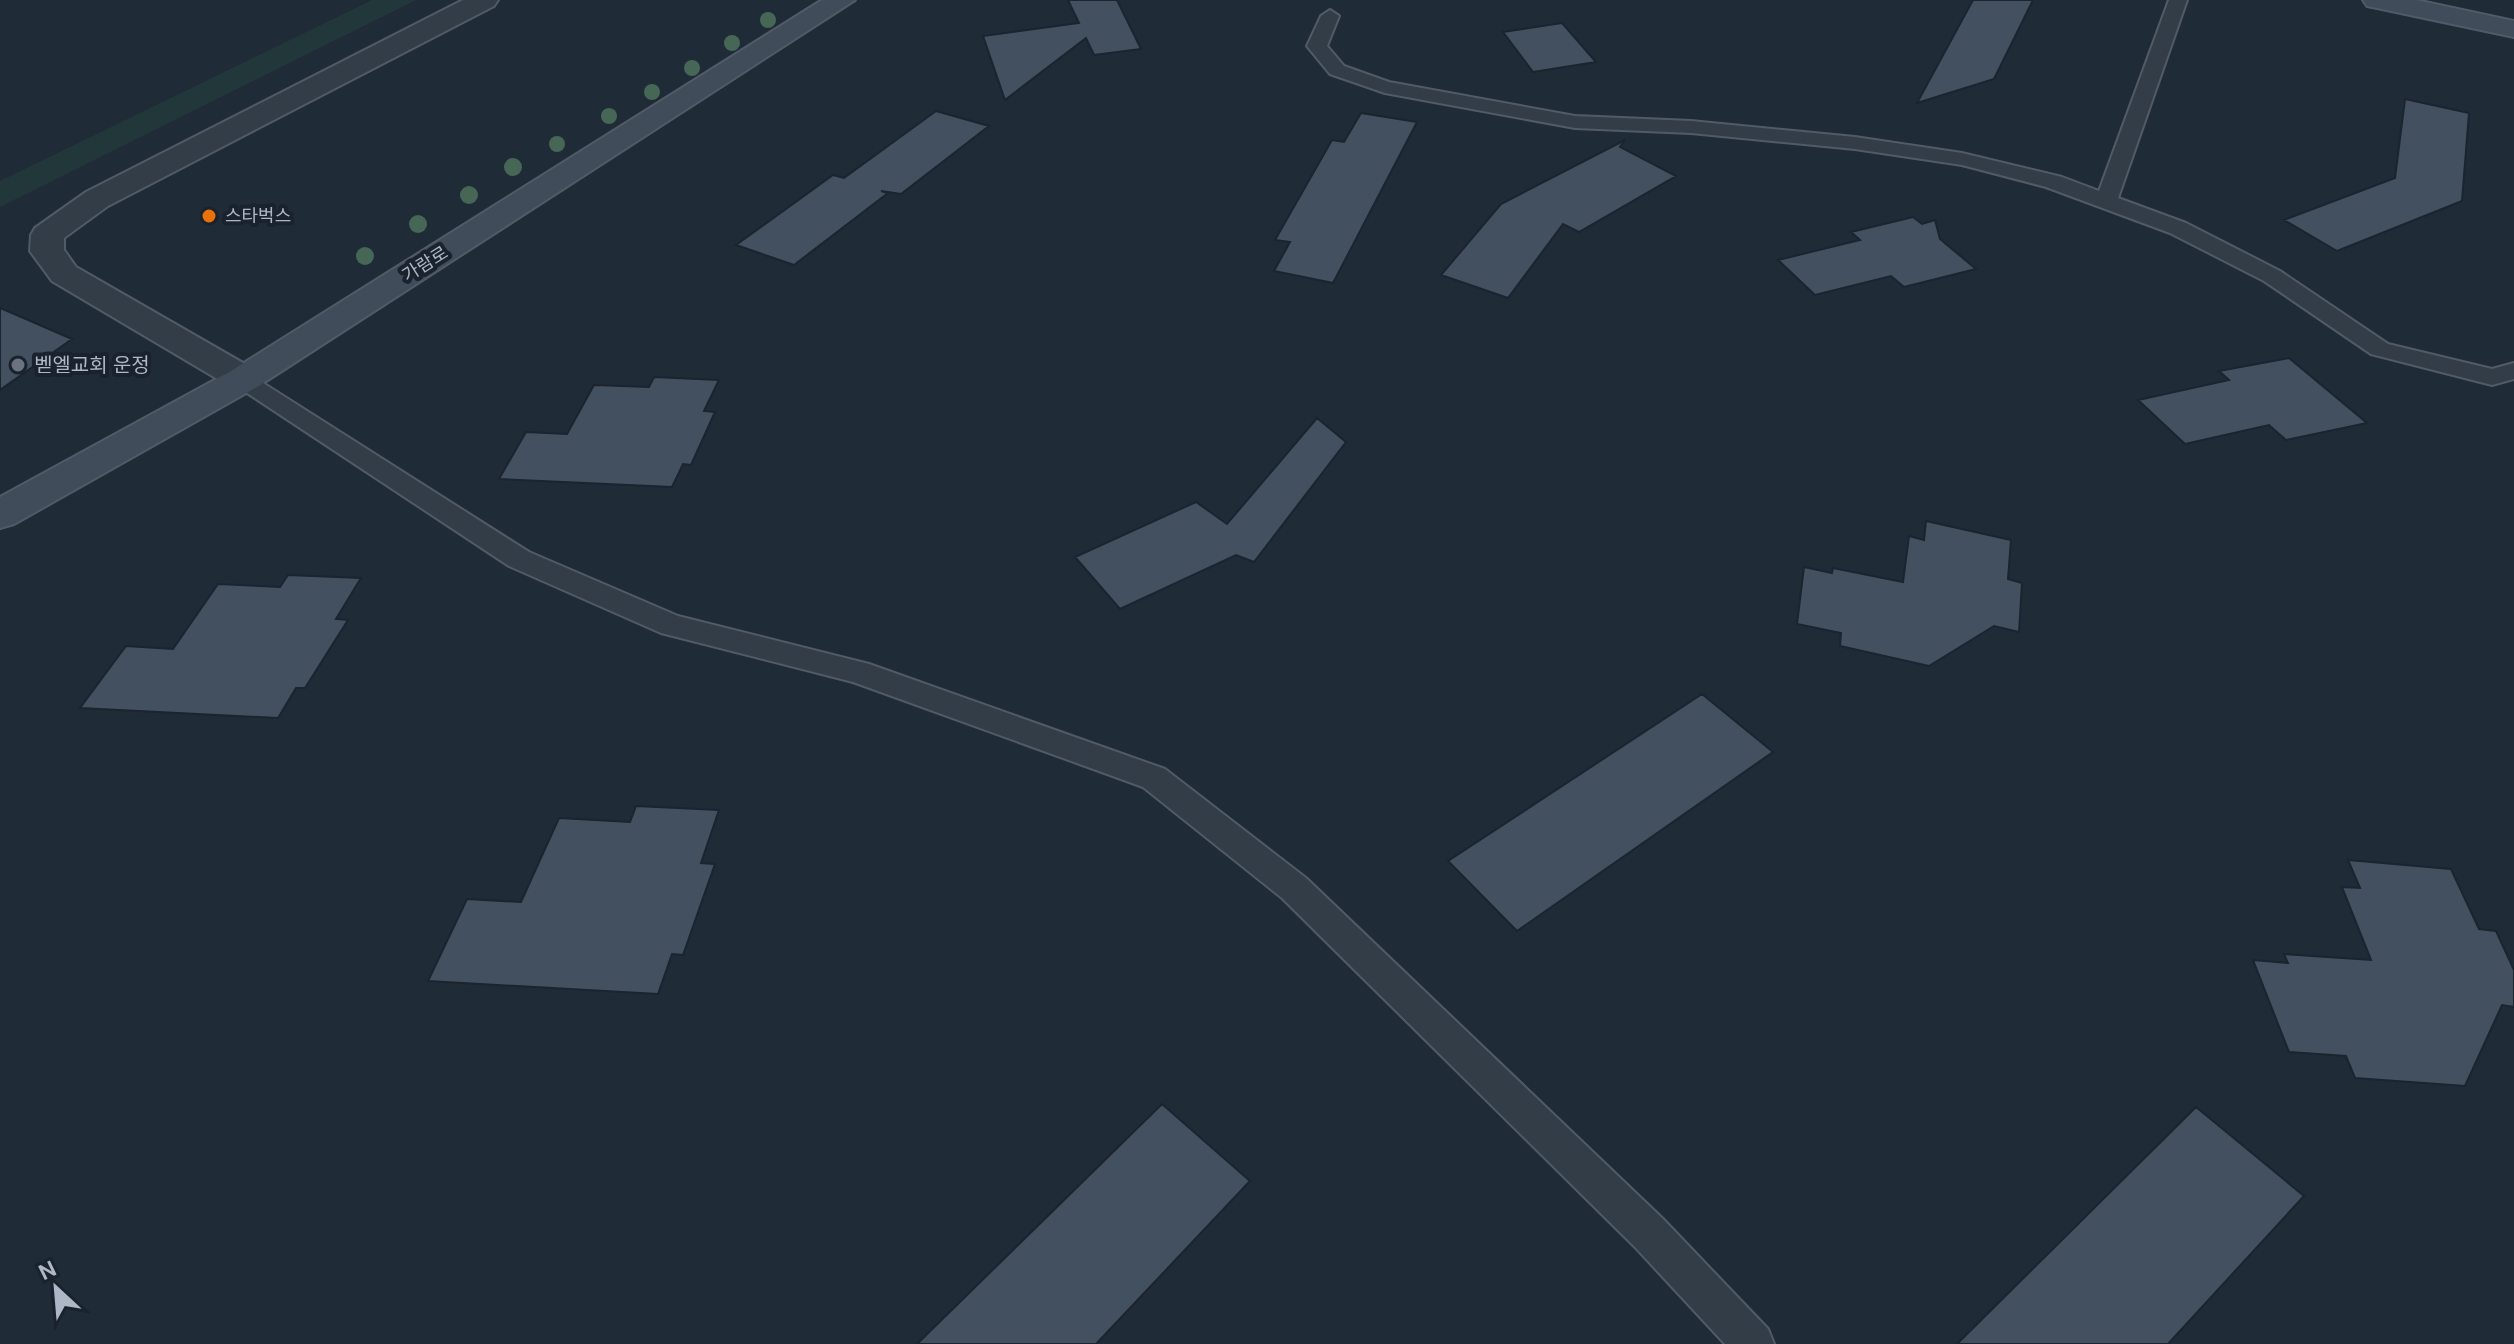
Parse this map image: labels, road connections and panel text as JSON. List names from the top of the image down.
{
  "streets": {
    "street": ["가람로"]
  },
  "places": ["스타벅스", "벧엘교회 운정"],
  "north": "top left"
}
